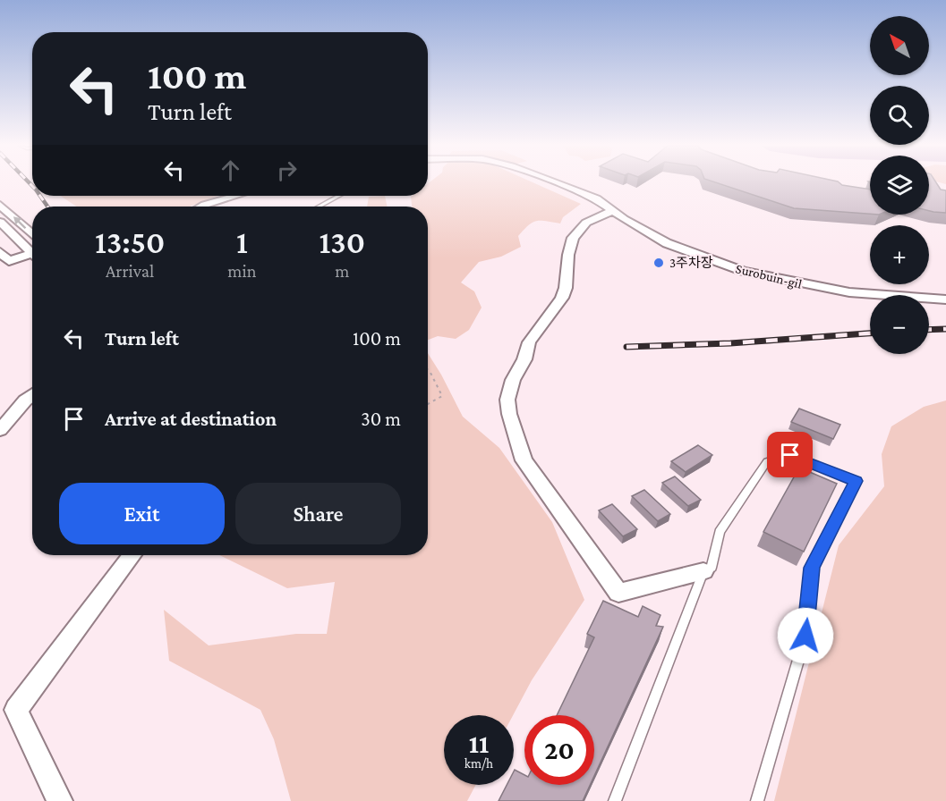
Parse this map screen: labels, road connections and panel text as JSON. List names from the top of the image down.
{
  "streets": {
    "street": ["Surobuin-gil"]
  },
  "places": ["3주차장"],
  "north": "top left",
  "page": {
    "map_buttons": ["+", "−"],
    "turn": ["100 m", "Turn left"],
    "eta": [
      "13:50",
      "Arrival",
      "1",
      "min",
      "130",
      "m"
    ],
    "list": [
      {
        "name": "Turn left",
        "value": "100 m"
      },
      {
        "name": "Arrive at destination",
        "value": "30 m"
      }
    ],
    "buttons": ["Exit", "Share"],
    "speed": "11 km/h",
    "limit": "20"
  }
}
